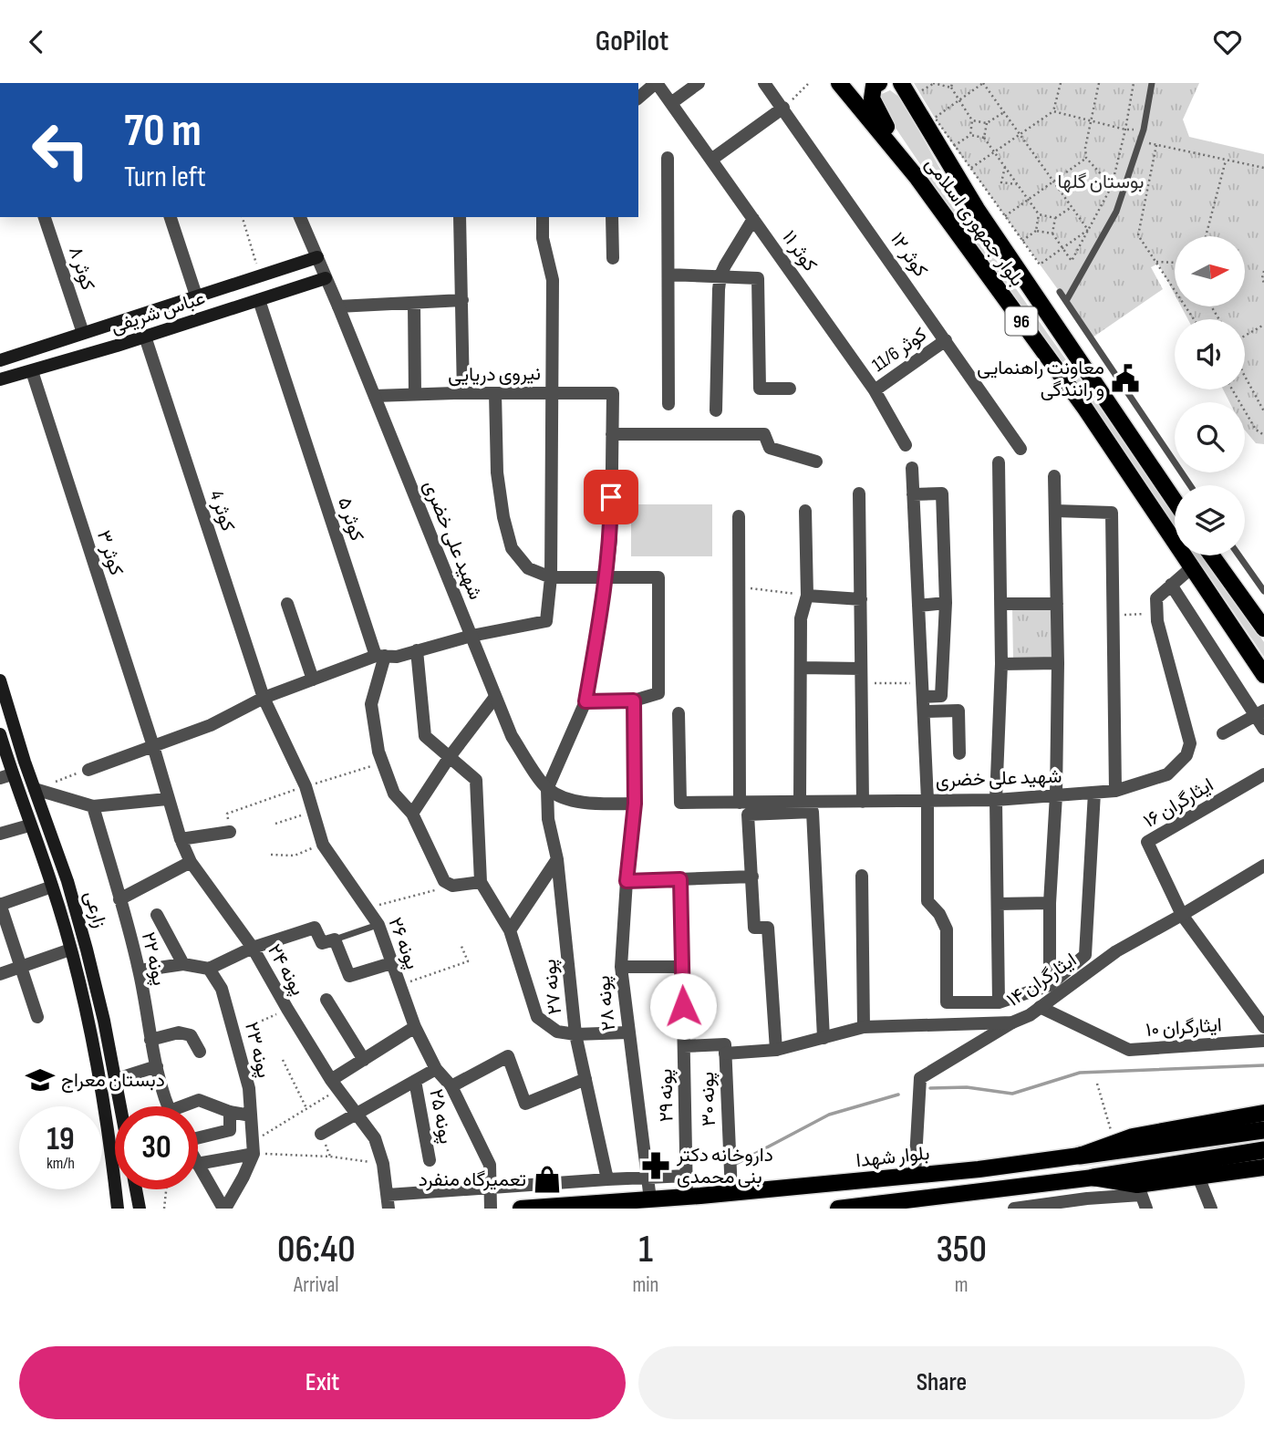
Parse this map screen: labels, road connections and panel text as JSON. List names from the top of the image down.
{
  "streets": {
    "main road": [
      "بلوار جمهوری اسلامی",
      "عباس شریفی",
      "96",
      "زارعی",
      "بلوار شهدا"
    ],
    "street": [
      "کوثر ۱۱",
      "کوثر ۱۲",
      "کوثر ۸",
      "کوثر 11/6",
      "نیروی دریایی",
      "کوثر 4",
      "کوثر ۵",
      "شهید علی خضری",
      "کوثر ۳",
      "ایثارگران ۱۶",
      "پونه ۲۶",
      "پونه ۲۲",
      "پونه ۲۴",
      "ایثارگران ۱۴",
      "پونه ۲۷",
      "پونه ۲۸",
      "ایثارگران ۱۰",
      "پونه ۲۳",
      "پونه ۲۹",
      "پونه ۳۰",
      "پونه ۲۵"
    ]
  },
  "crossings": [
    ["کوثر ۱۱", "کوثر 11/6"],
    ["کوثر ۱۲", "کوثر 11/6"],
    ["کوثر ۸", "عباس شریفی"],
    ["عباس شریفی", "کوثر 4"],
    ["عباس شریفی", "کوثر ۵"],
    ["عباس شریفی", "شهید علی خضری"],
    ["عباس شریفی", "کوثر ۳"],
    ["نیروی دریایی", "شهید علی خضری"],
    ["کوثر 4", "پونه ۲۶"],
    ["شهید علی خضری", "پونه ۲۷"],
    ["کوثر ۳", "پونه ۲۴"],
    ["ایثارگران ۱۶", "ایثارگران ۱۴"],
    ["ایثارگران ۱۴", "ایثارگران ۱۰"],
    ["ایثارگران ۱۴", "پونه ۳۰"],
    ["پونه ۲۸", "بلوار شهدا"],
    ["پونه ۲۹", "پونه ۳۰"],
    ["پونه ۲۹", "بلوار شهدا"],
    ["پونه ۳۰", "بلوار شهدا"]
  ],
  "parks": ["بوستان گلها"],
  "places": {
    "public building": ["معاونت راهنمایی و رانندگی"],
    "school or university": ["دبستان معراج"],
    "pharmacy": ["داروخانه دکتر بنی محمدی"],
    "shop": ["تعمیرگاه منفرد"]
  },
  "north": "right",
  "page": {
    "header": "GoPilot",
    "turn": ["70 m", "Turn left"],
    "speed": "19 km/h",
    "limit": "30",
    "eta": [
      "06:40",
      "Arrival",
      "1",
      "min",
      "350",
      "m"
    ],
    "buttons": ["Exit", "Share"]
  }
}
